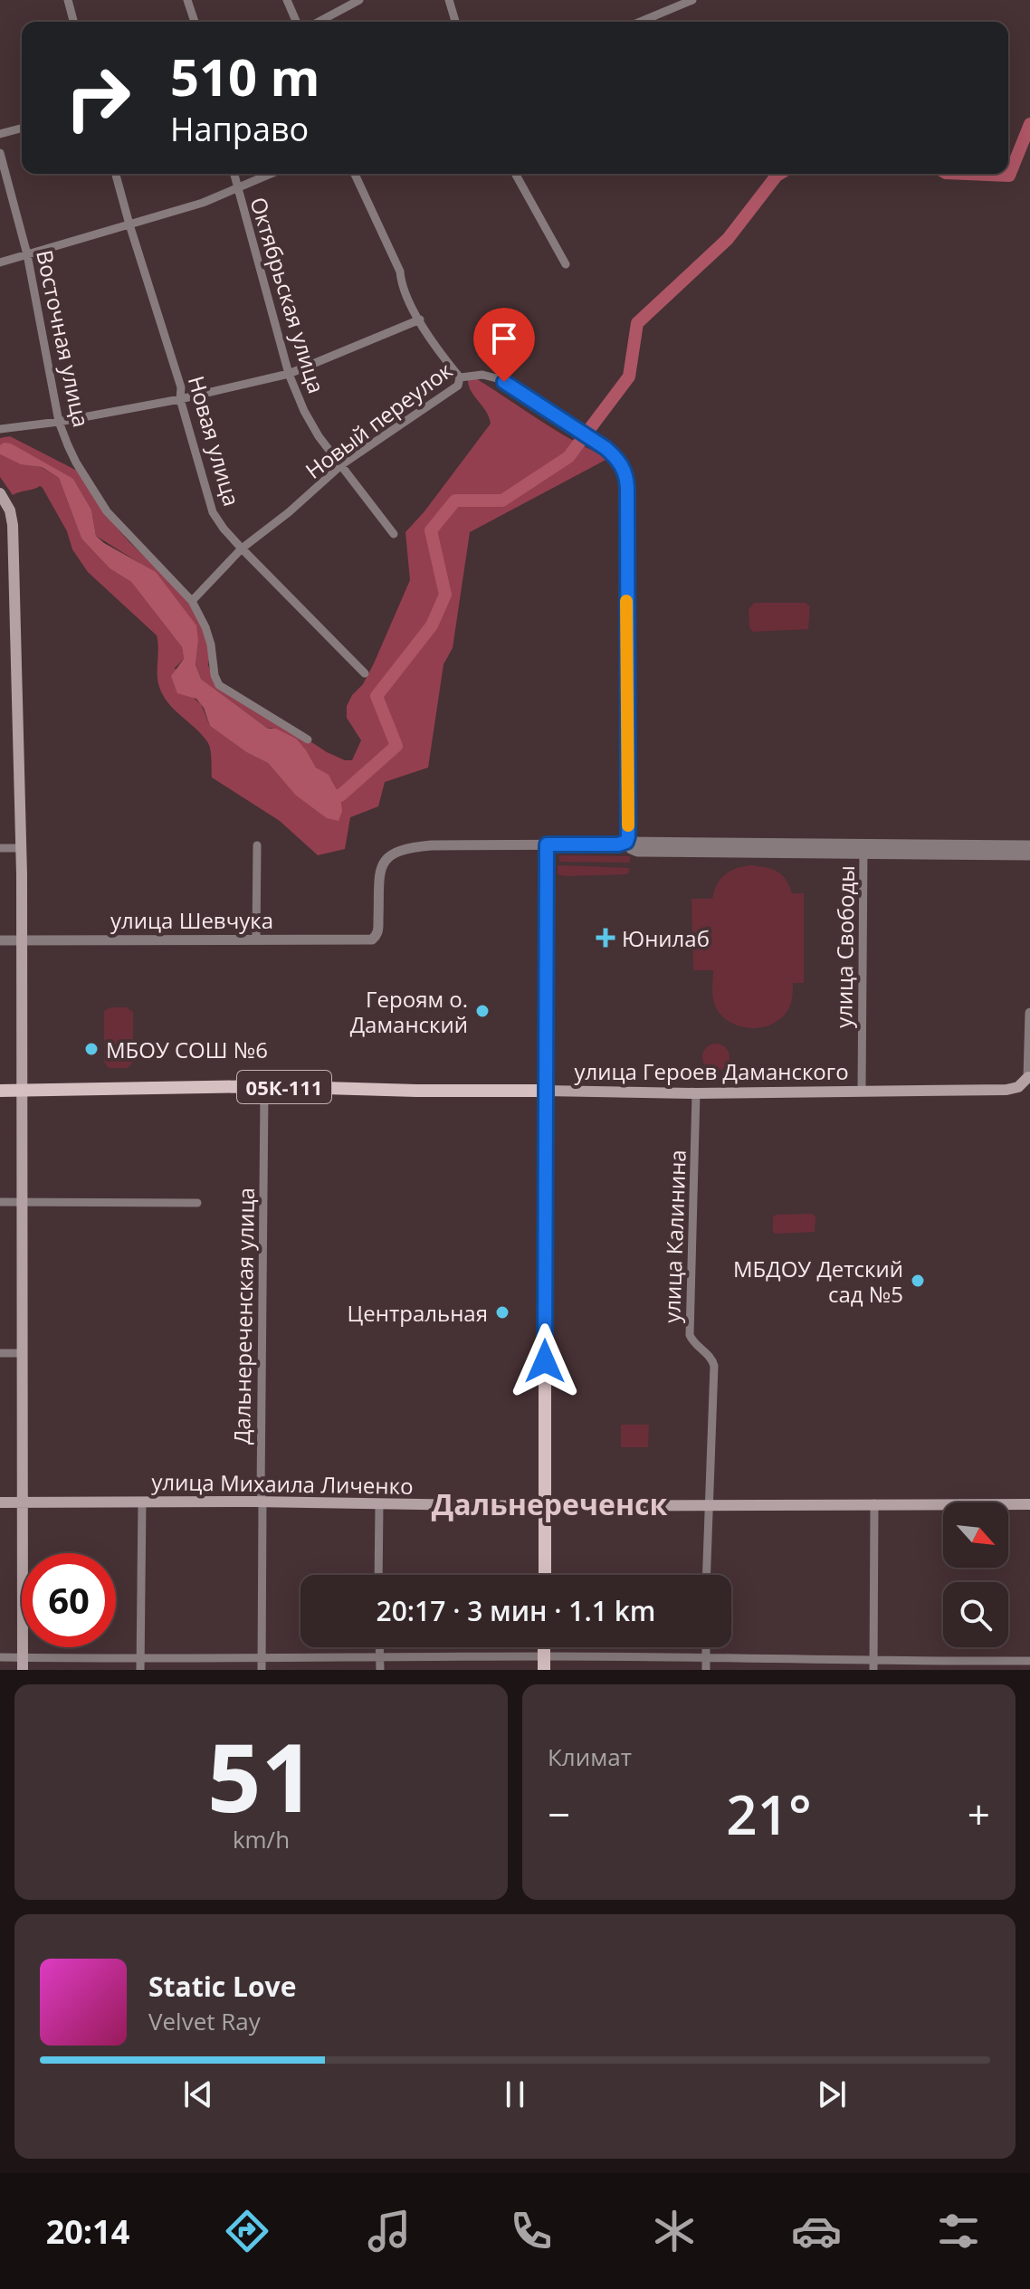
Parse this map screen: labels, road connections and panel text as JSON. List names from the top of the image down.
{
  "streets": {
    "main road": ["улица Героев Даманского", "05К-111", "улица Михаила Личенко"],
    "street": [
      "Октябрьская улица",
      "Восточная улица",
      "Новый переулок",
      "Новая улица",
      "улица Шевчука",
      "улица Свободы",
      "улица Калинина",
      "Дальнереченская улица"
    ]
  },
  "crossings": [
    ["Октябрьская улица", "Новый переулок"],
    ["Восточная улица", "Новый переулок"],
    ["Новый переулок", "Новая улица"],
    ["улица Свободы", "улица Героев Даманского"],
    ["улица Героев Даманского", "05К-111"],
    ["улица Героев Даманского", "улица Калинина"],
    ["улица Калинина", "улица Михаила Личенко"],
    ["Дальнереченская улица", "улица Михаила Личенко"]
  ],
  "districts": ["Дальнереченск"],
  "places": {
    "health": ["Юнилаб"],
    "other": [
      "Героям о. Даманский",
      "МБОУ СОШ №6",
      "МБДОУ Детский сад №5",
      "Центральная"
    ]
  },
  "north": "bottom right",
  "page": {
    "turn": ["510 m", "Направо"],
    "limit": "60",
    "trip": "20:17 · 3 мин · 1.1 km",
    "tile": [
      ["51", "km/h"],
      "Климат"
    ],
    "heat": ["−", "21°", "+"],
    "song": ["Static Love", "Velvet Ray"],
    "tabs": "20:14"
  }
}
